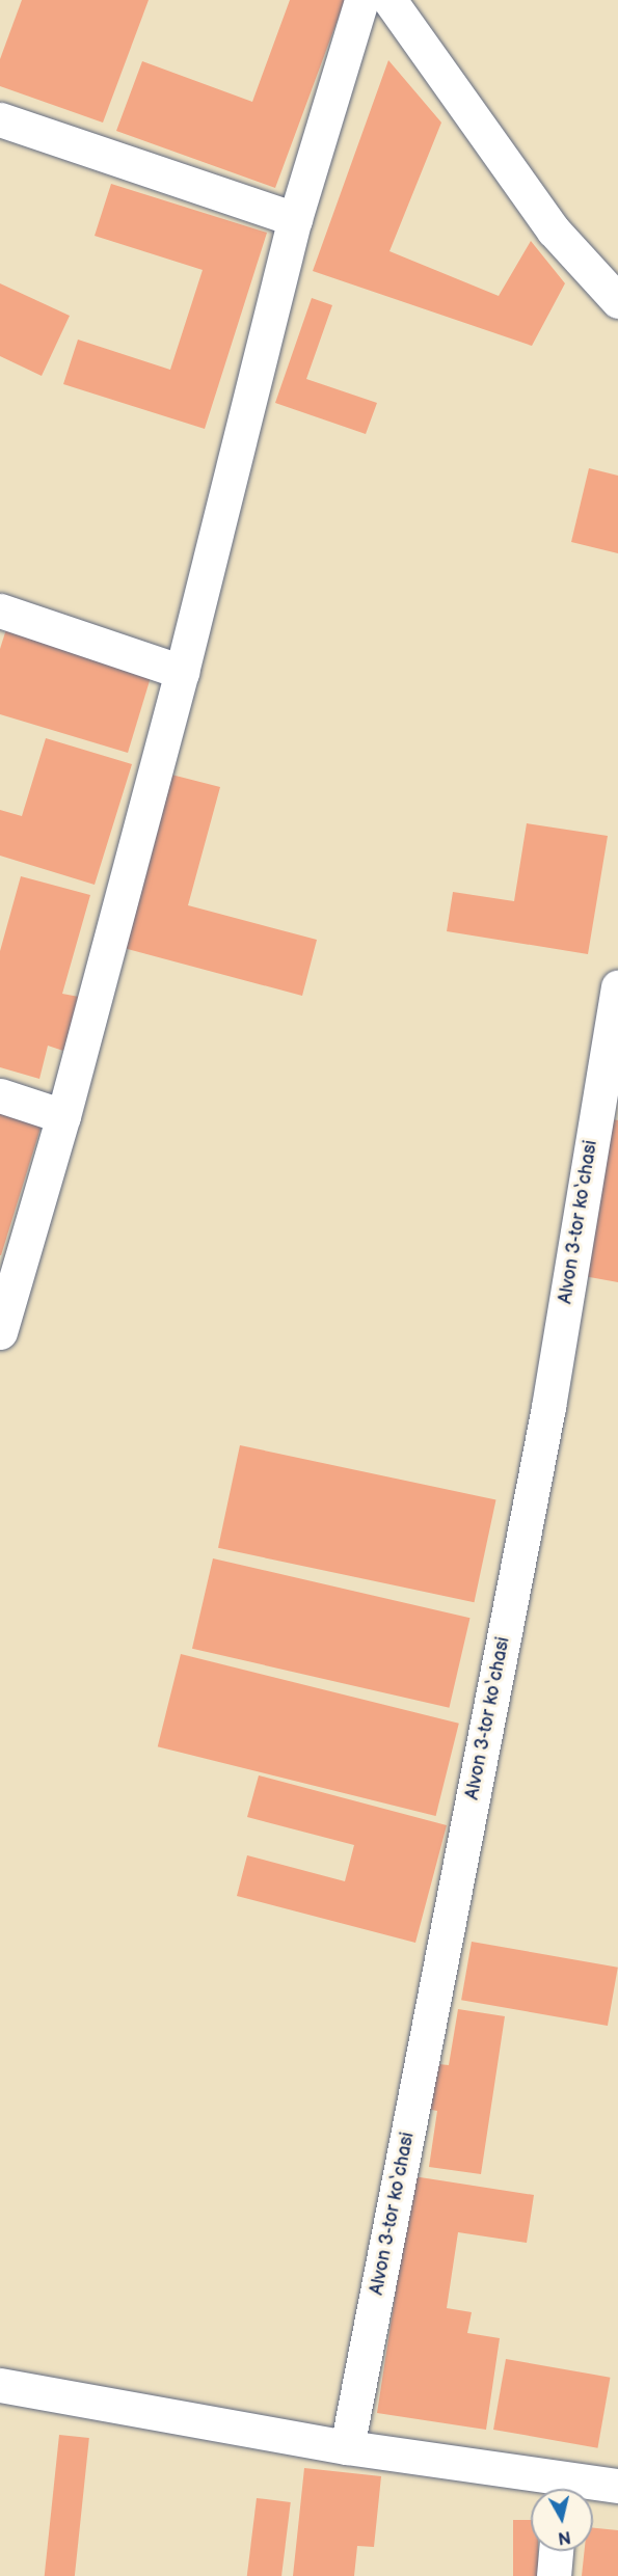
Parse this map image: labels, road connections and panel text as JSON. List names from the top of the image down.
{
  "streets": {
    "street": ["Alvon 3-tor ko‘chasi"]
  },
  "north": "bottom"
}
